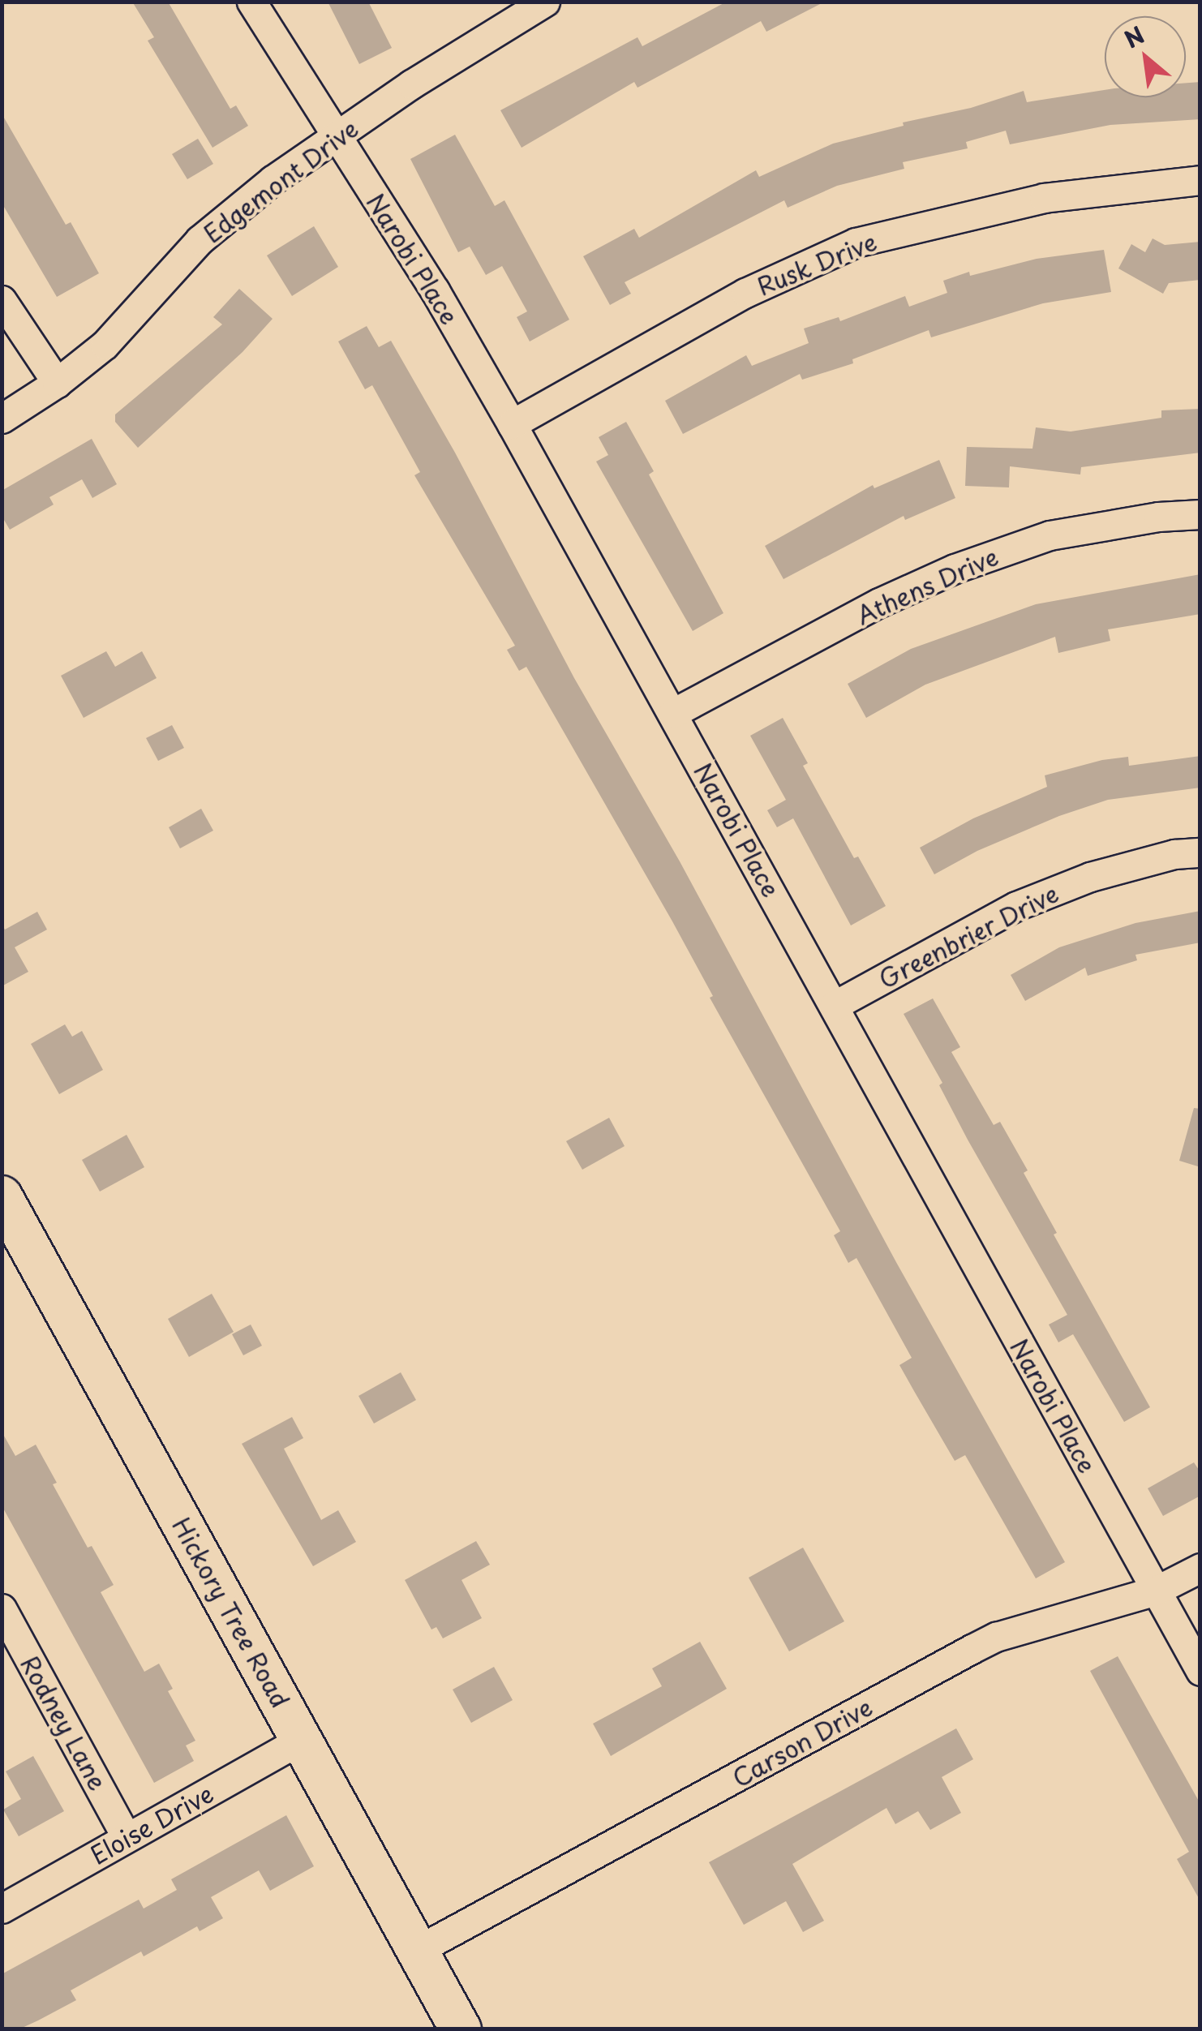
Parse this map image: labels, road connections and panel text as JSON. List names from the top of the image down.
{
  "streets": {
    "street": [
      "Edgemont Drive",
      "Narobi Place",
      "Rusk Drive",
      "Athens Drive",
      "Greenbrier Drive",
      "Hickory Tree Road",
      "Rodney Lane",
      "Carson Drive",
      "Eloise Drive"
    ]
  },
  "crossings": [
    ["Edgemont Drive", "Narobi Place"],
    ["Narobi Place", "Rusk Drive"],
    ["Narobi Place", "Athens Drive"],
    ["Narobi Place", "Greenbrier Drive"],
    ["Narobi Place", "Carson Drive"],
    ["Hickory Tree Road", "Carson Drive"],
    ["Hickory Tree Road", "Eloise Drive"],
    ["Rodney Lane", "Eloise Drive"]
  ],
  "north": "top left"
}
